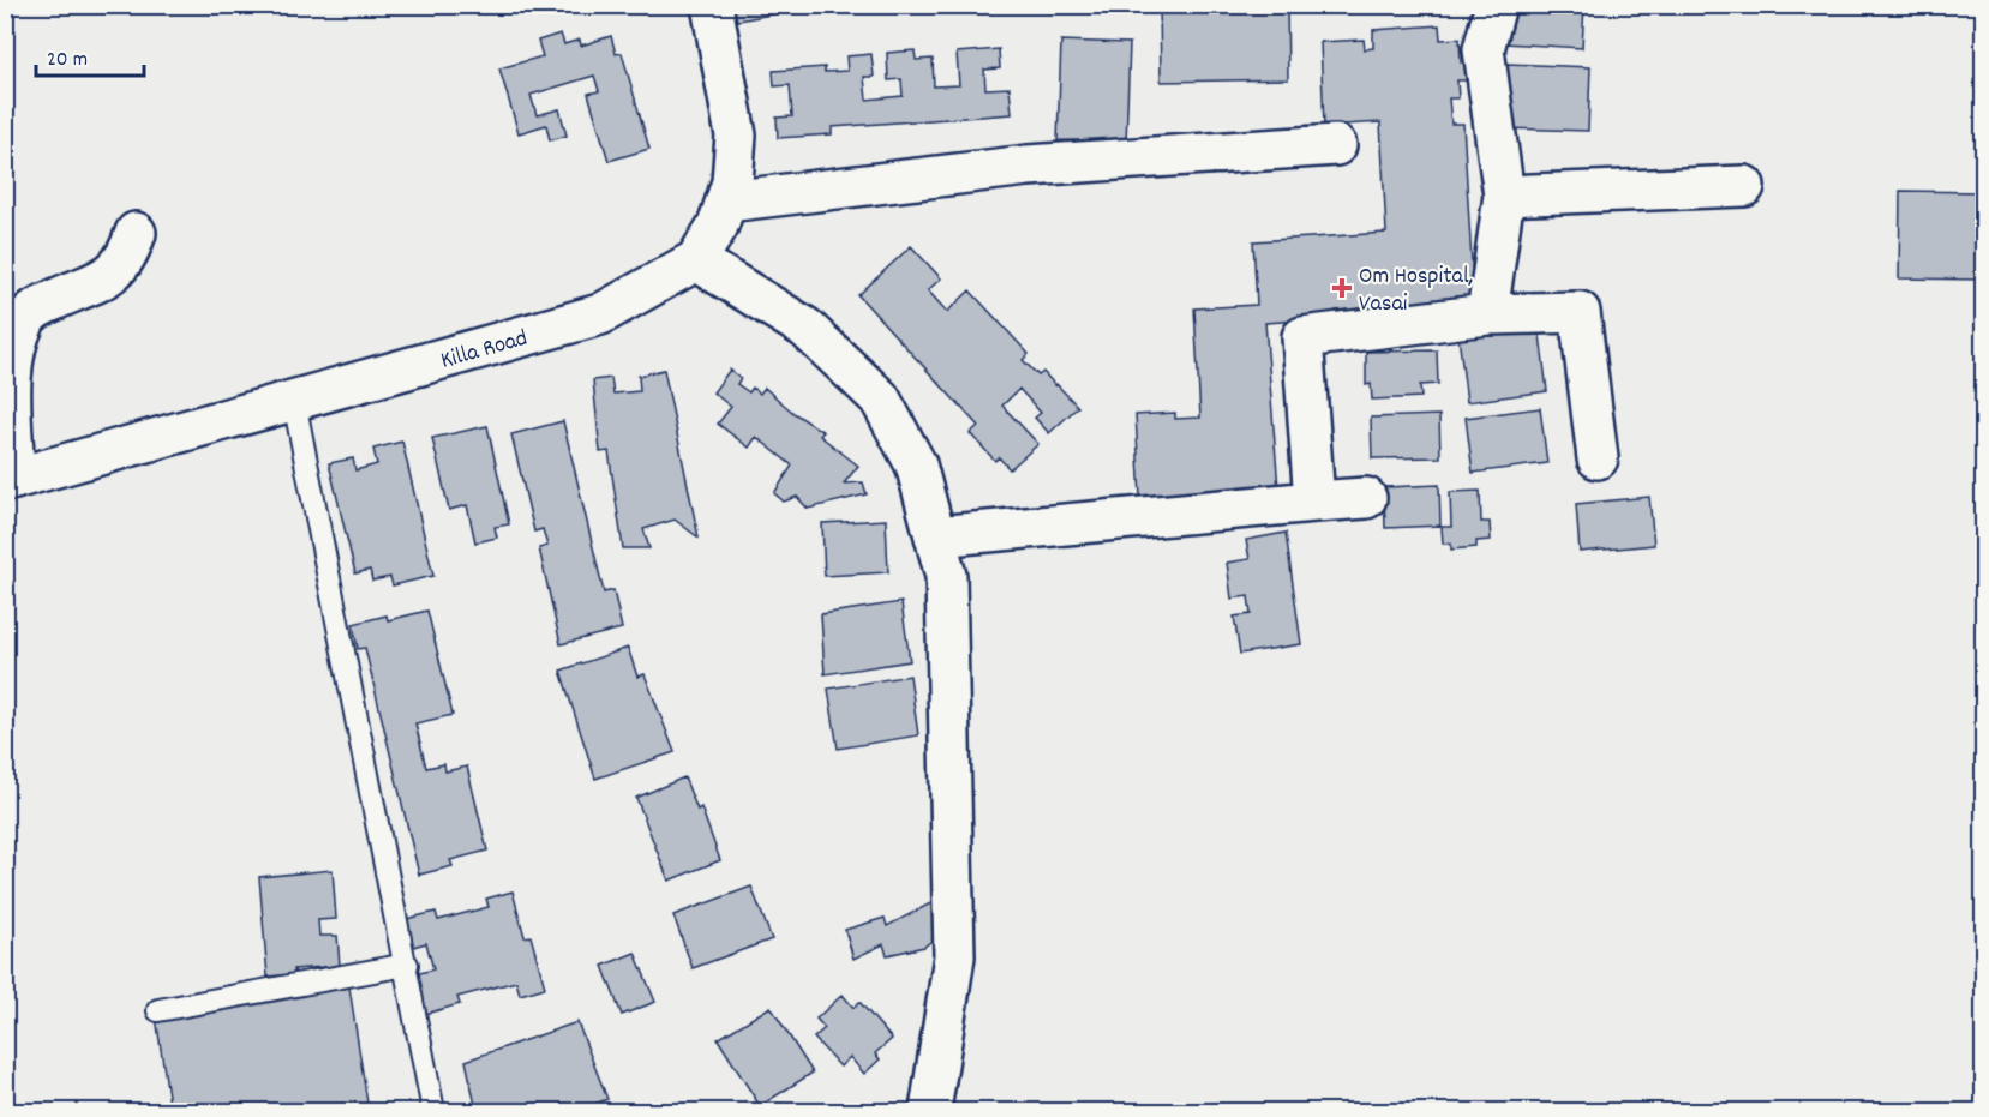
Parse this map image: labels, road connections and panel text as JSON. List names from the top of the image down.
{
  "streets": {
    "street": ["Killa Road"]
  },
  "places": {
    "health": ["Om Hospital, Vasai"]
  },
  "scale_bar": "20 m"
}
